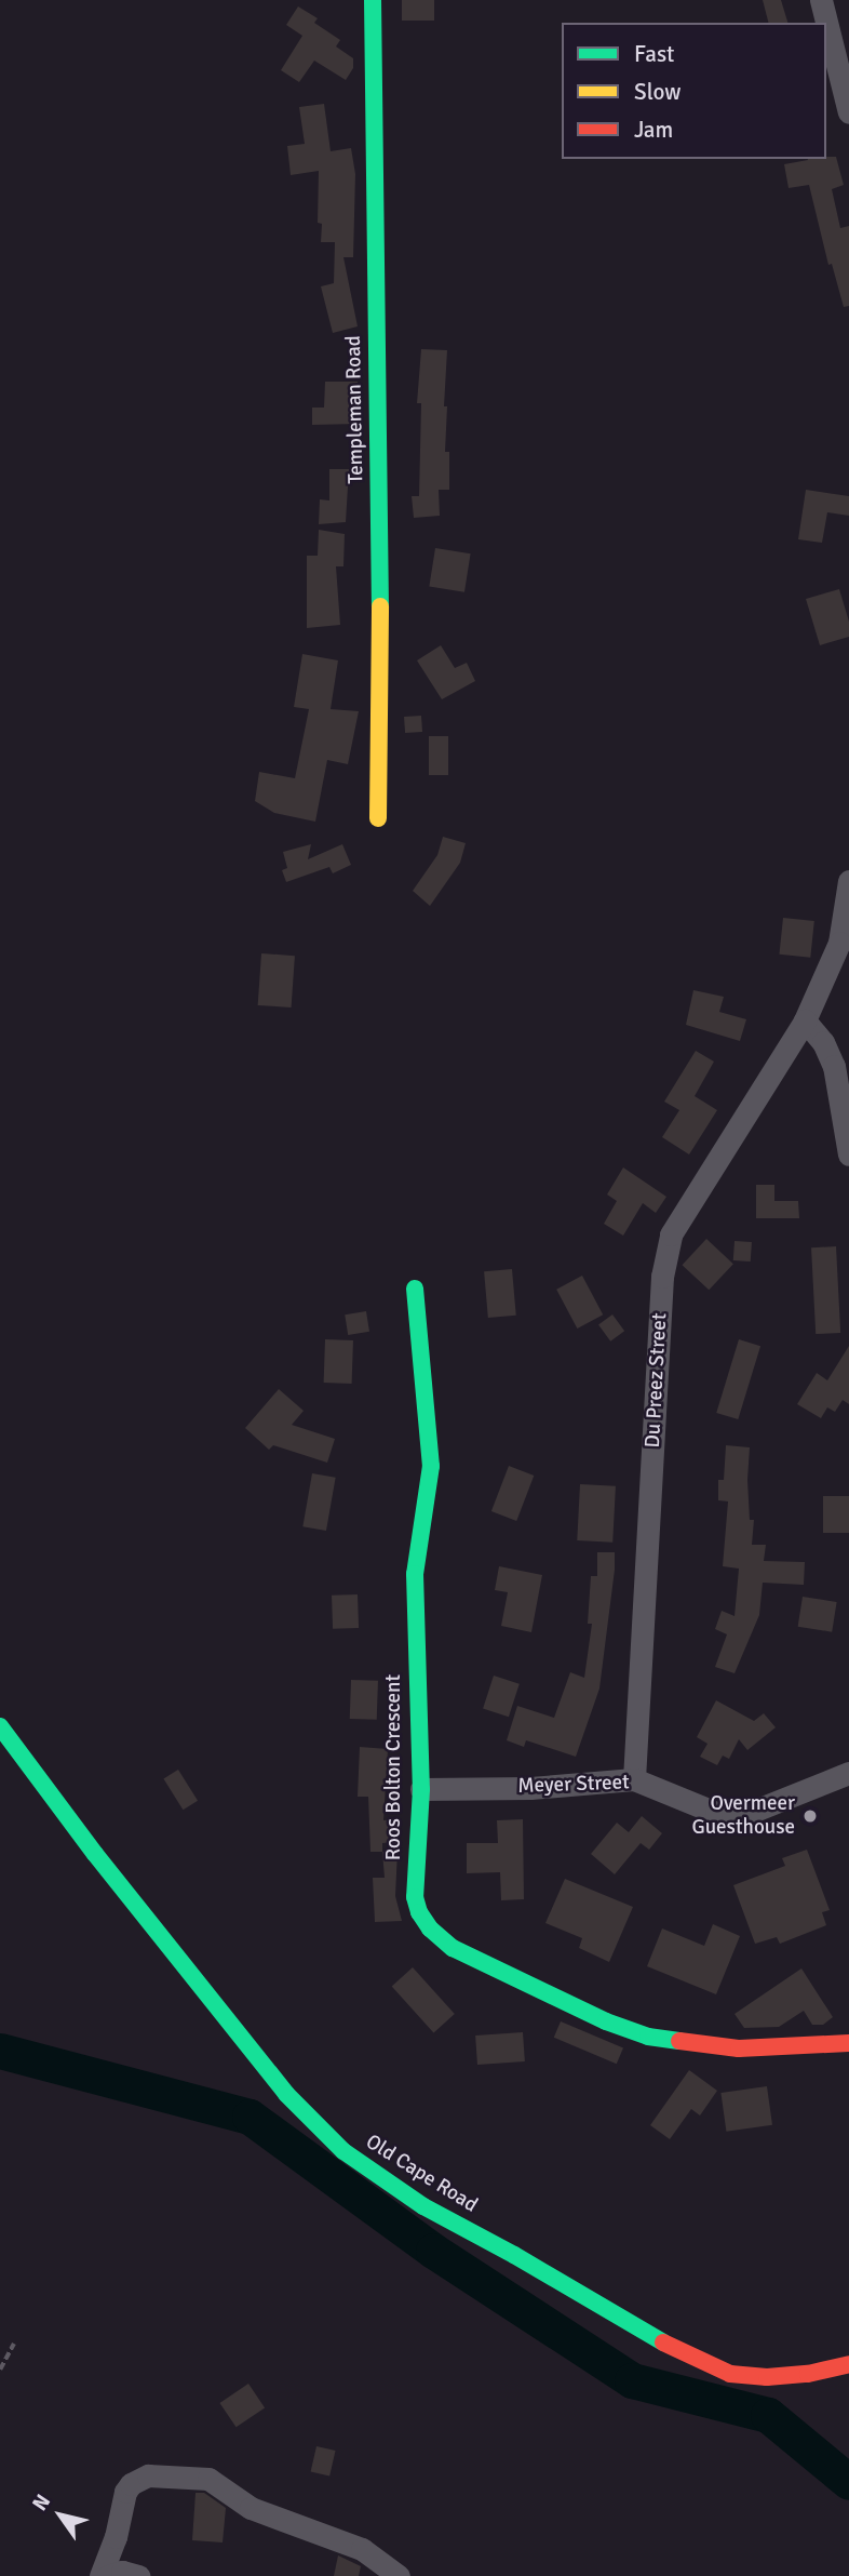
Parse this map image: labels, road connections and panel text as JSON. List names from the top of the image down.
{
  "streets": {
    "street": [
      "Templeman Road",
      "Du Preez Street",
      "Roos Bolton Crescent",
      "Meyer Street",
      "Old Cape Road"
    ]
  },
  "crossings": [
    ["Du Preez Street", "Meyer Street"],
    ["Roos Bolton Crescent", "Meyer Street"]
  ],
  "places": ["Overmeer Guesthouse"],
  "legend": ["Fast", "Slow", "Jam"],
  "north": "top left"
}
